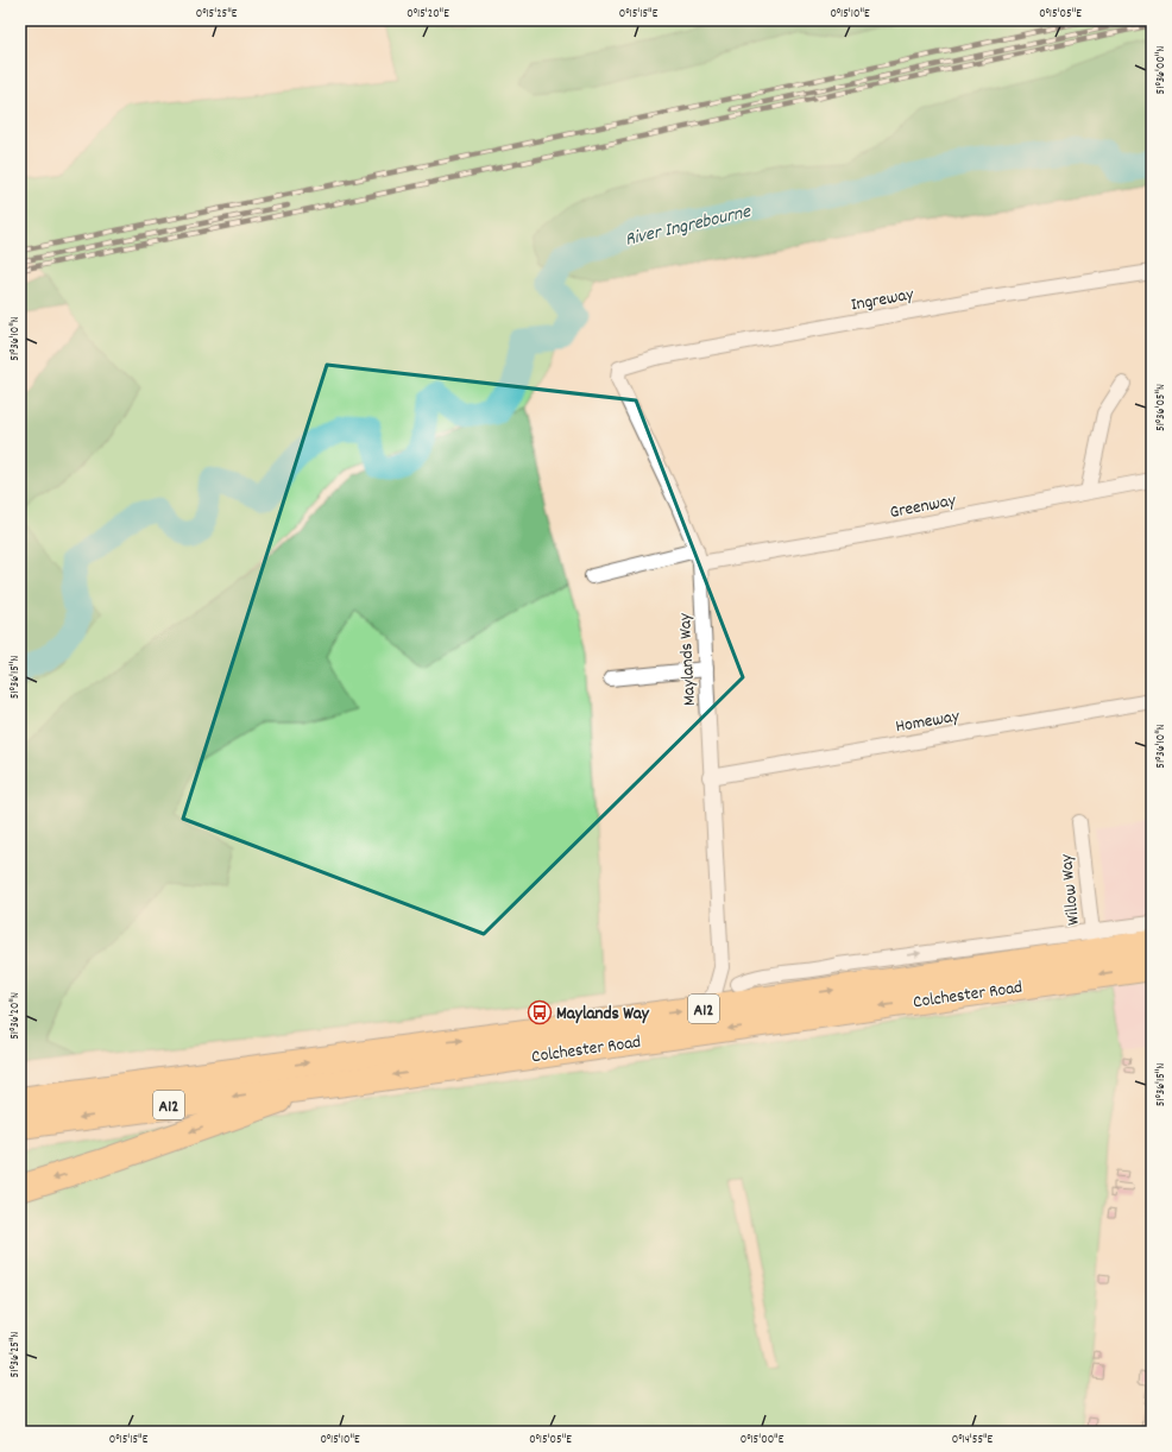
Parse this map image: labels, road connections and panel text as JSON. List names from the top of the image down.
{
  "streets": {
    "highway": ["Colchester Road", "A12"],
    "street": [
      "Ingreway",
      "Greenway",
      "Maylands Way",
      "Homeway",
      "Willow Way"
    ]
  },
  "crossings": [
    ["Ingreway", "Maylands Way"],
    ["Greenway", "Maylands Way"],
    ["Maylands Way", "Homeway"],
    ["Maylands Way", "Colchester Road"],
    ["Willow Way", "Colchester Road"],
    ["Colchester Road", "A12"]
  ],
  "water": ["River Ingrebourne"],
  "places": {
    "bus stop": ["Maylands Way"]
  },
  "coordinates": [
    "0°15'25\"E",
    "0°15'20\"E",
    "0°15'15\"E",
    "0°15'10\"E",
    "0°15'05\"E",
    "51°36'00\"N",
    "51°36'10\"N",
    "51°36'05\"N",
    "51°36'15\"N",
    "51°36'20\"N",
    "51°36'25\"N",
    "0°15'00\"E",
    "0°14'55\"E"
  ]
}
